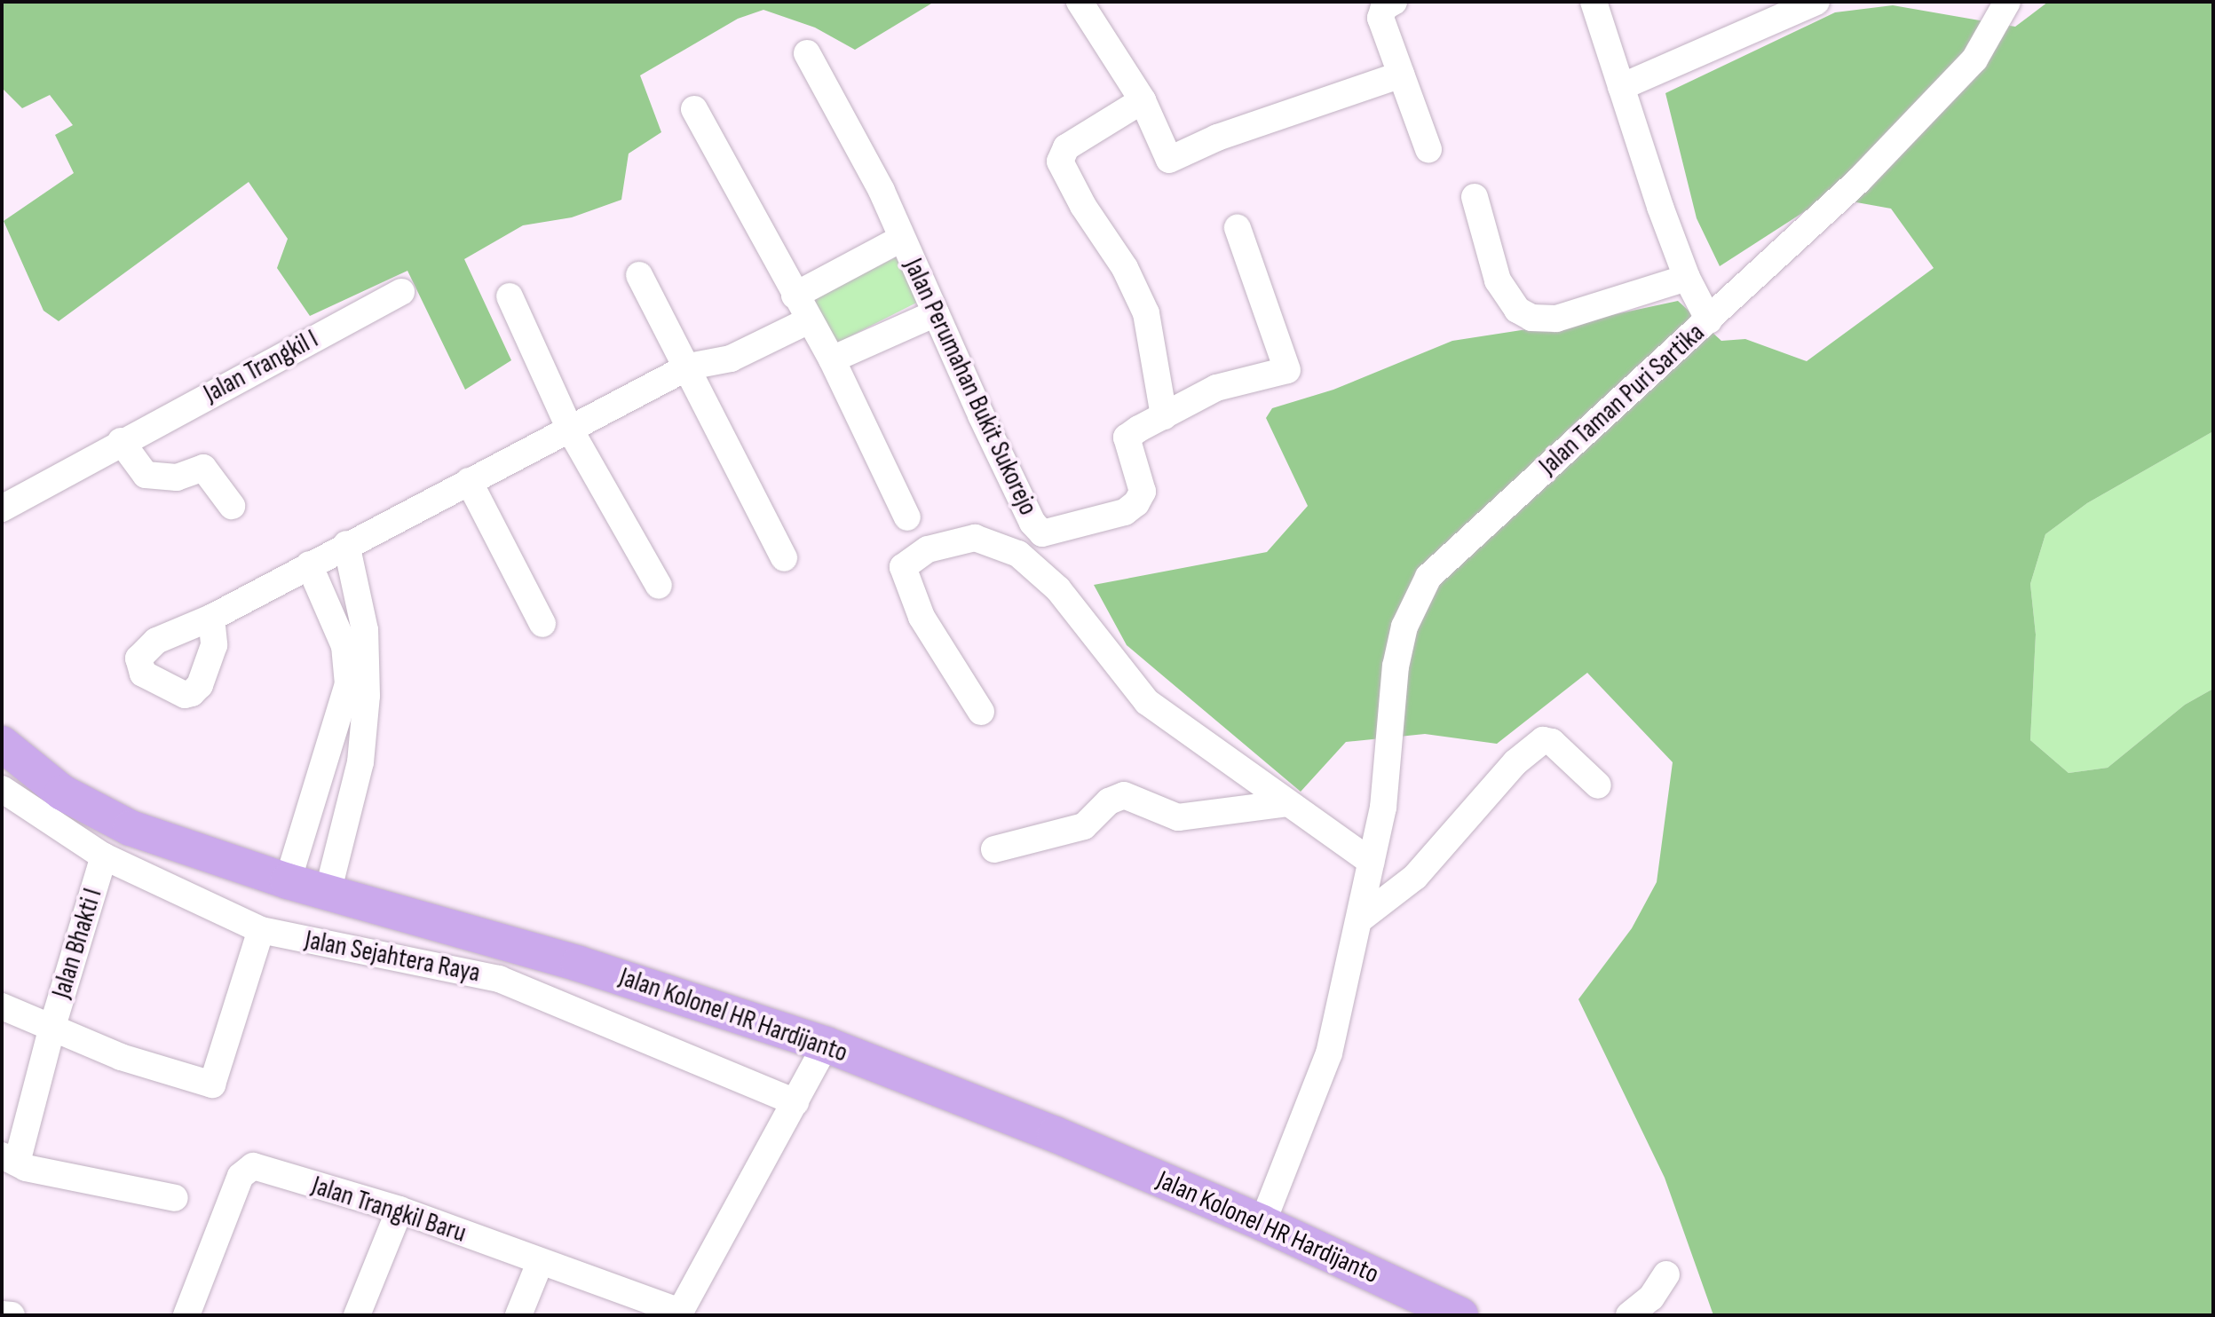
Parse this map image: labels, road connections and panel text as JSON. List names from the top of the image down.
{
  "streets": {
    "main road": ["Jalan Kolonel HR Hardijanto"],
    "street": [
      "Jalan Trangkil I",
      "Jalan Perumahan Bukit Sukorejo",
      "Jalan Taman Puri Sartika",
      "Jalan Bhakti I",
      "Jalan Sejahtera Raya",
      "Jalan Trangkil Baru"
    ]
  },
  "crossings": [
    ["Jalan Taman Puri Sartika", "Jalan Kolonel HR Hardijanto"],
    ["Jalan Bhakti I", "Jalan Sejahtera Raya"],
    ["Jalan Sejahtera Raya", "Jalan Kolonel HR Hardijanto"],
    ["Jalan Sejahtera Raya", "Jalan Trangkil Baru"],
    ["Jalan Kolonel HR Hardijanto", "Jalan Trangkil Baru"]
  ]
}
